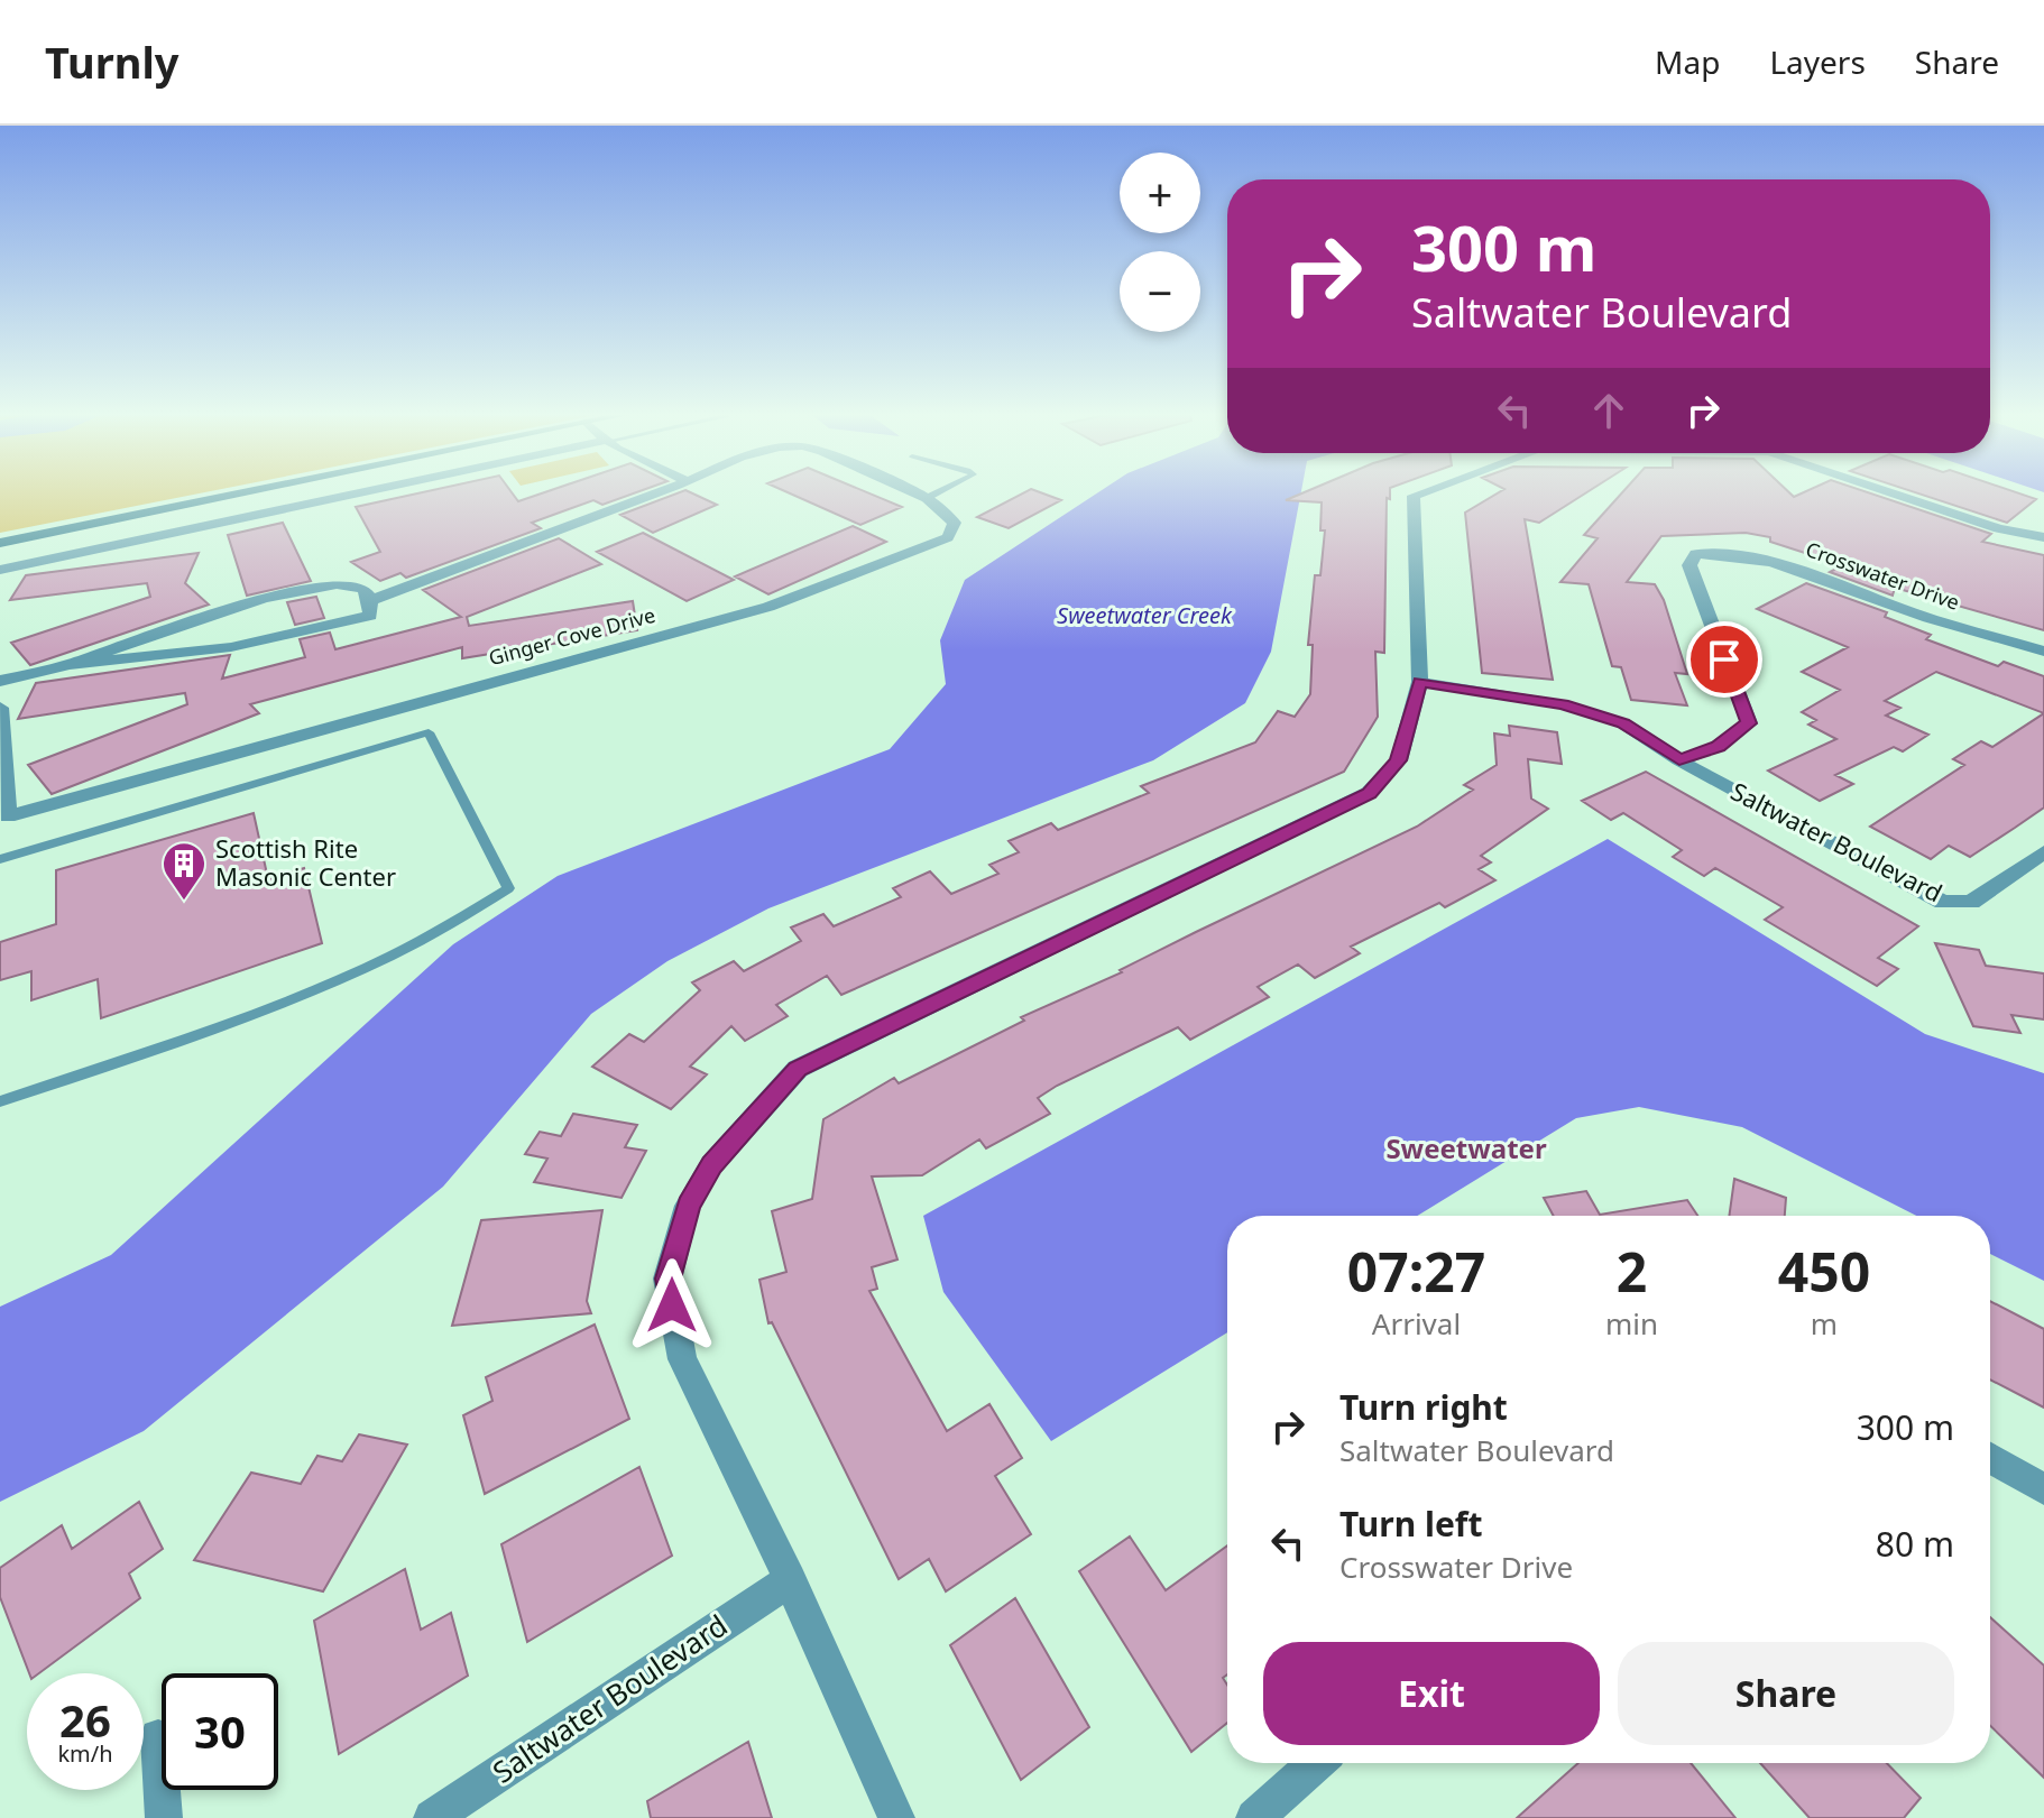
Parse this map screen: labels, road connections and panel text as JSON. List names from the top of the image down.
{
  "streets": {
    "street": ["Crosswater Drive", "Ginger Cove Drive", "Saltwater Boulevard"]
  },
  "crossings": [
    ["Crosswater Drive", "Saltwater Boulevard"]
  ],
  "districts": ["Sweetwater"],
  "water": ["Sweetwater Creek"],
  "places": {
    "building": ["Scottish Rite Masonic Center"]
  },
  "page": {
    "header": "Turnly",
    "nav": ["Map", "Layers", "Share"],
    "map_buttons": ["+", "−"],
    "turn": ["300 m", "Saltwater Boulevard"],
    "eta": [
      "07:27",
      "Arrival",
      "2",
      "min",
      "450",
      "m"
    ],
    "list": [
      {
        "name": "Turn right",
        "note": "Saltwater Boulevard",
        "value": "300 m"
      },
      {
        "name": "Turn left",
        "note": "Crosswater Drive",
        "value": "80 m"
      }
    ],
    "buttons": ["Exit", "Share"],
    "speed": "26 km/h",
    "limit": "30"
  }
}
